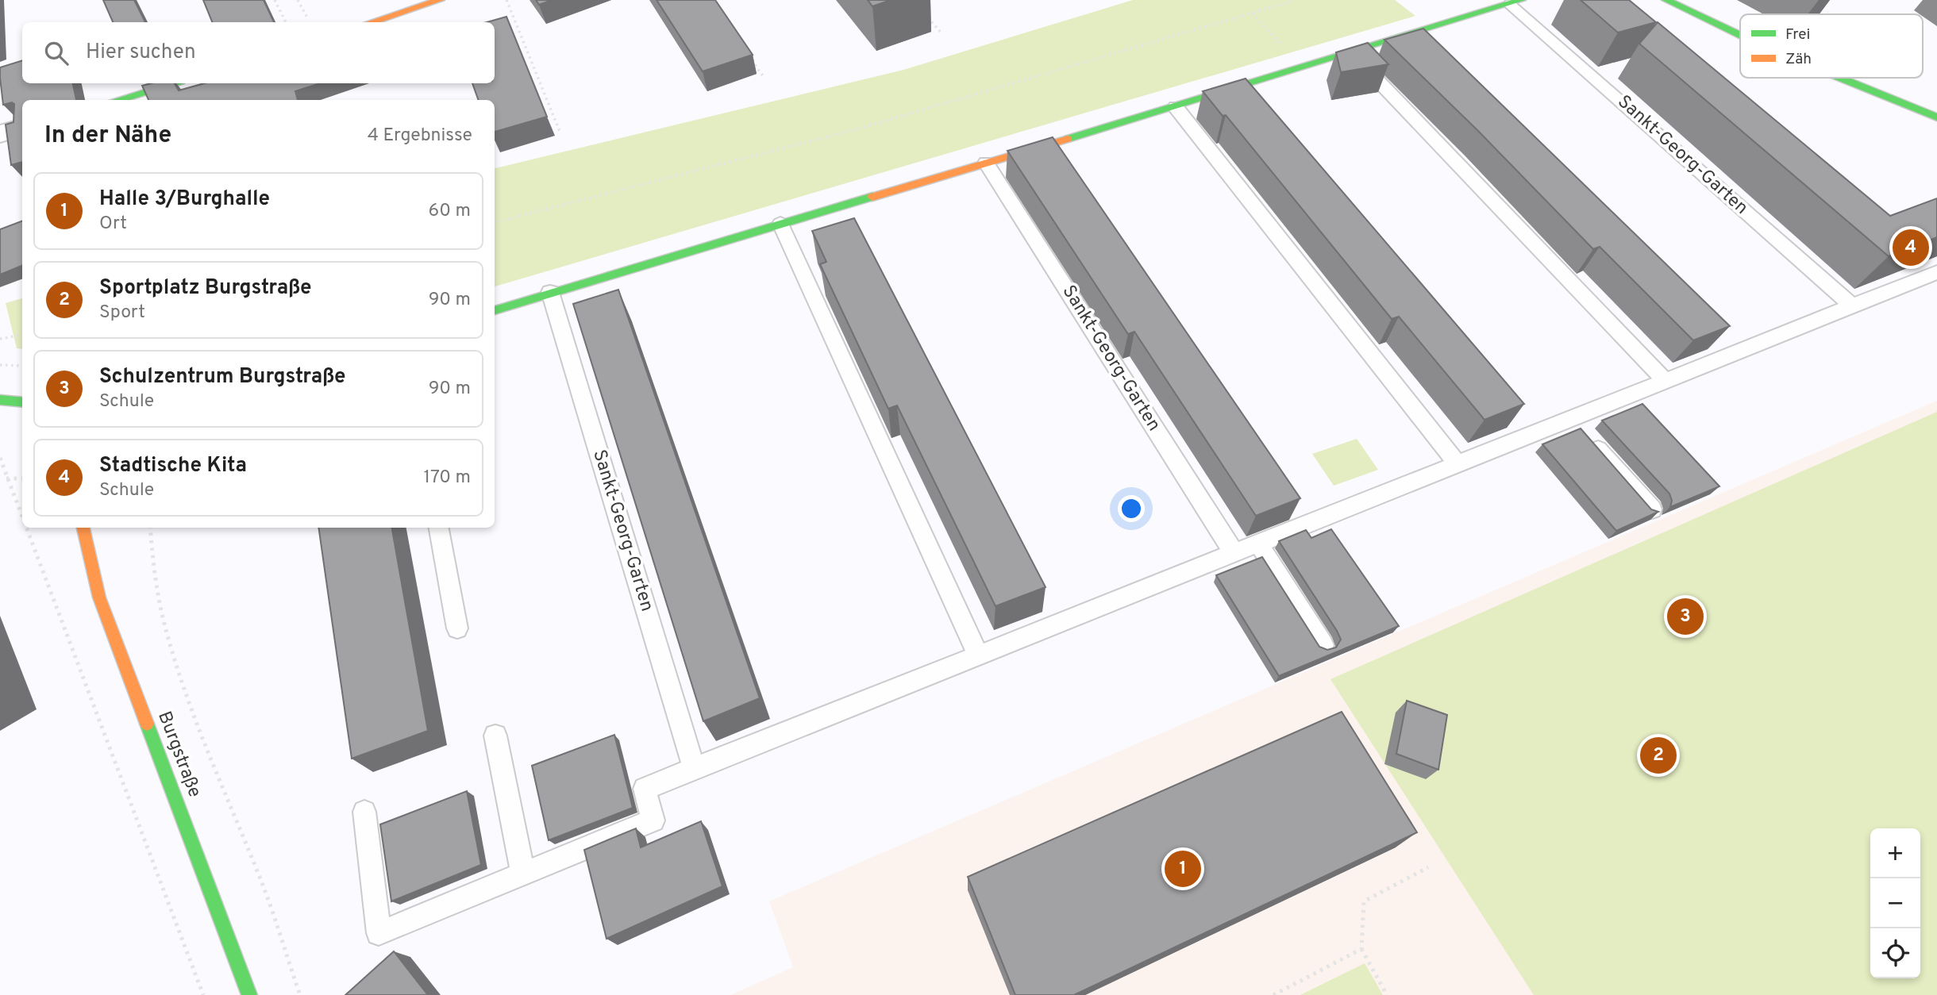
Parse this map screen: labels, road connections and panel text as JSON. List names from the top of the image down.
{
  "streets": {
    "street": ["Sankt-Georg-Garten", "Burgstraße"]
  },
  "legend": ["Frei", "Zäh"],
  "page": {
    "search": "Hier suchen",
    "heading": ["In der Nähe", "4 Ergebnisse"],
    "list": [
      {
        "mark": "1",
        "name": "Halle 3/Burghalle",
        "note": "Ort",
        "value": "60 m"
      },
      {
        "mark": "2",
        "name": "Sportplatz Burgstraße",
        "note": "Sport",
        "value": "90 m"
      },
      {
        "mark": "3",
        "name": "Schulzentrum Burgstraße",
        "note": "Schule",
        "value": "90 m"
      },
      {
        "mark": "4",
        "name": "Stadtische Kita",
        "note": "Schule",
        "value": "170 m"
      }
    ],
    "pins": [
      "4",
      "3",
      "2",
      "1"
    ],
    "map_buttons": ["+", "−"]
  }
}
